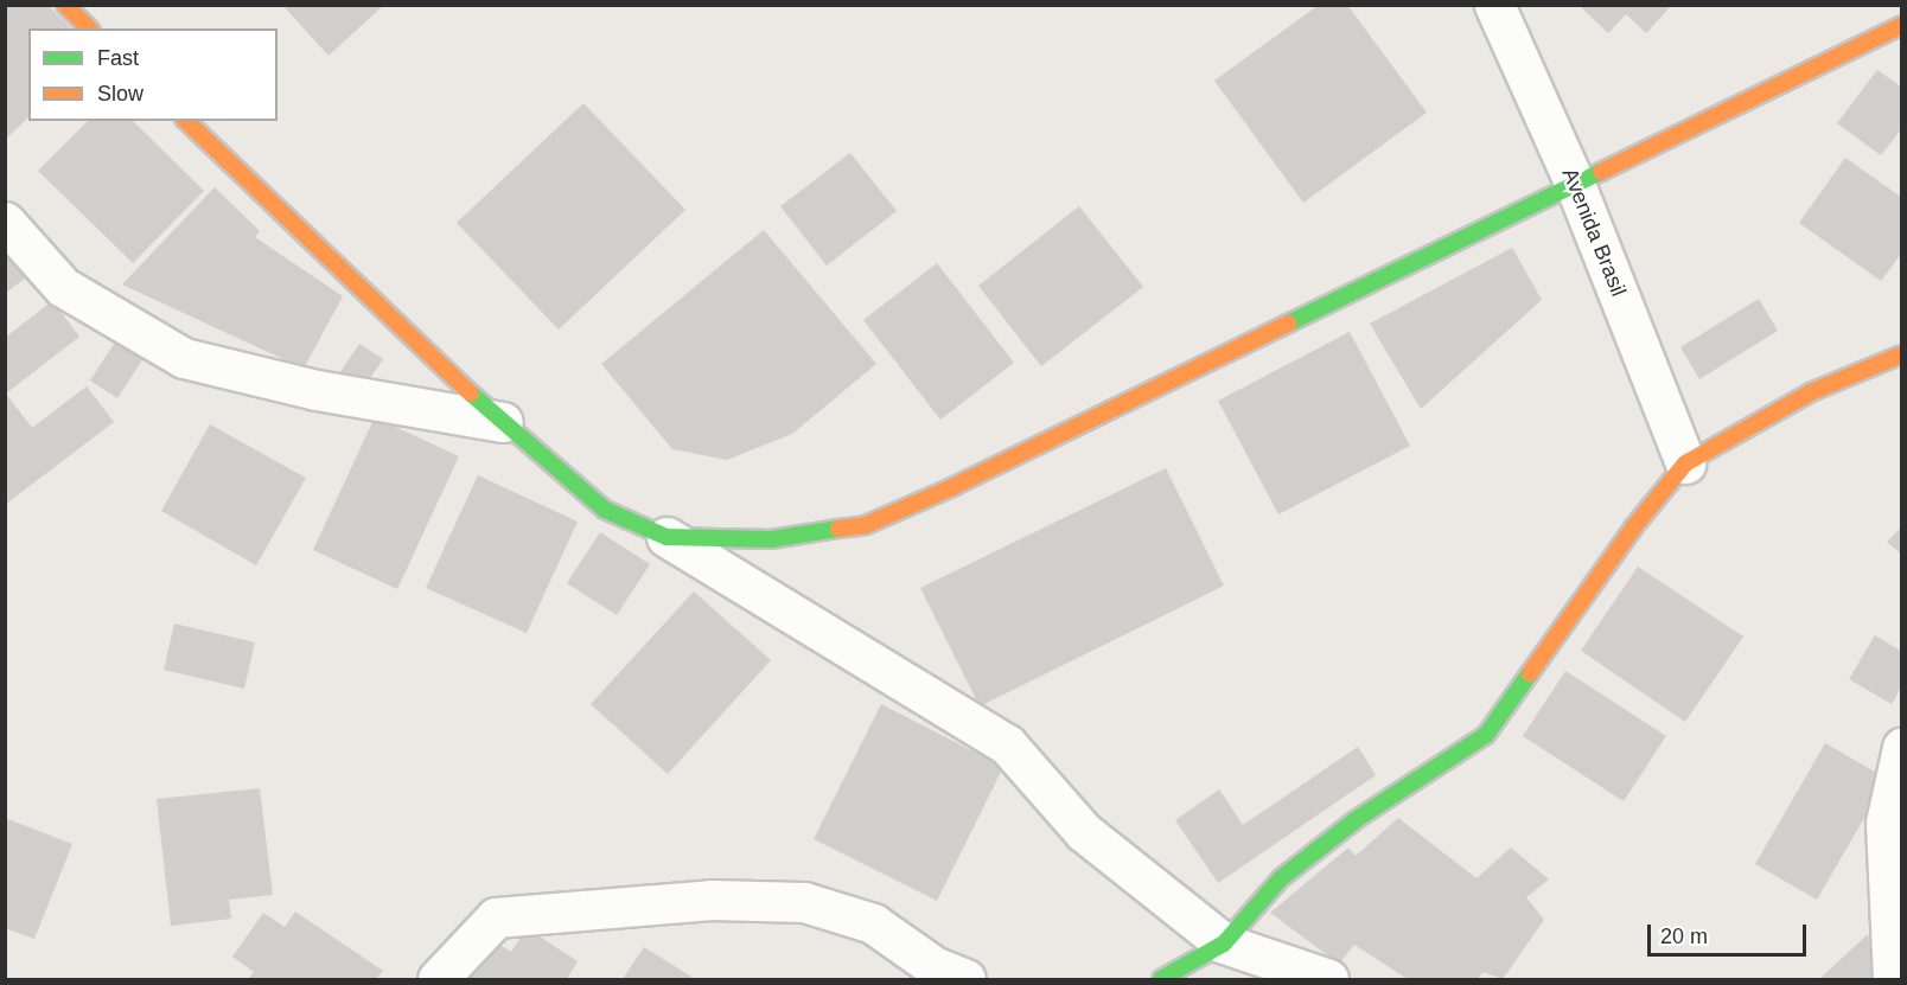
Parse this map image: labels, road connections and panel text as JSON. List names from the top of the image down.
{
  "streets": {
    "street": ["Avenida Brasil"]
  },
  "legend": ["Fast", "Slow"],
  "scale_bar": "20 m"
}
